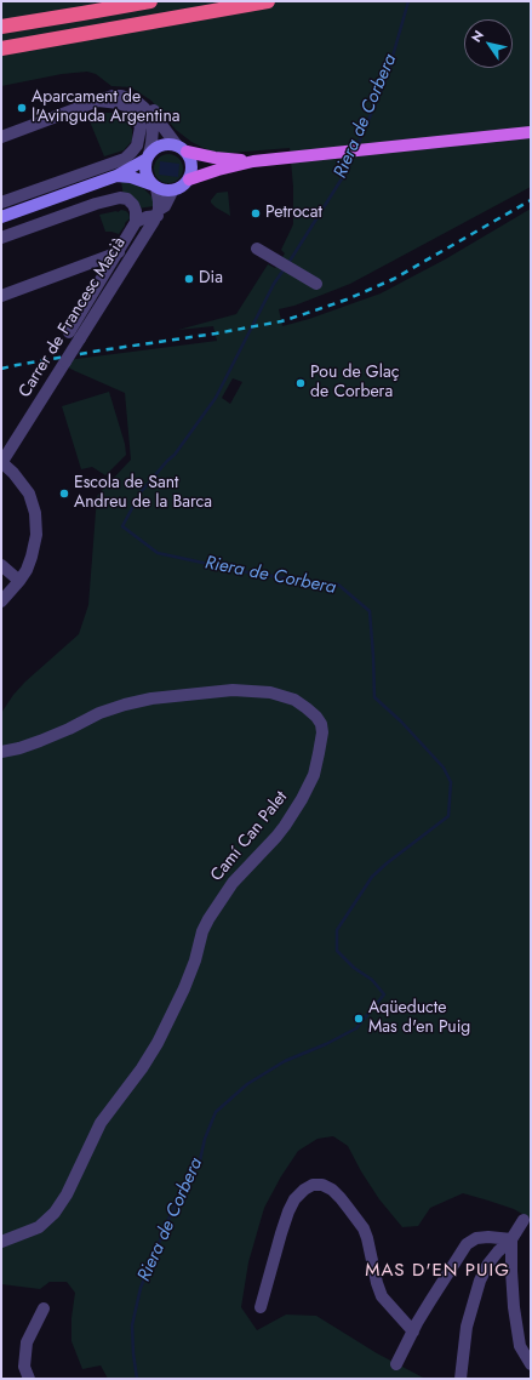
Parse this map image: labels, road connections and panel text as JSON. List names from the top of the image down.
{
  "streets": {
    "street": ["Carrer de Francesc Macià", "Camí Can Palet"]
  },
  "districts": ["MAS D'EN PUIG"],
  "water": ["Riera de Corbera"],
  "places": [
    "Aparcament de l'Avinguda Argentina",
    "Petrocat",
    "Dia",
    "Pou de Glaç de Corbera",
    "Escola de Sant Andreu de la Barca",
    "Aqüeducte Mas d'en Puig"
  ],
  "north": "top left"
}
